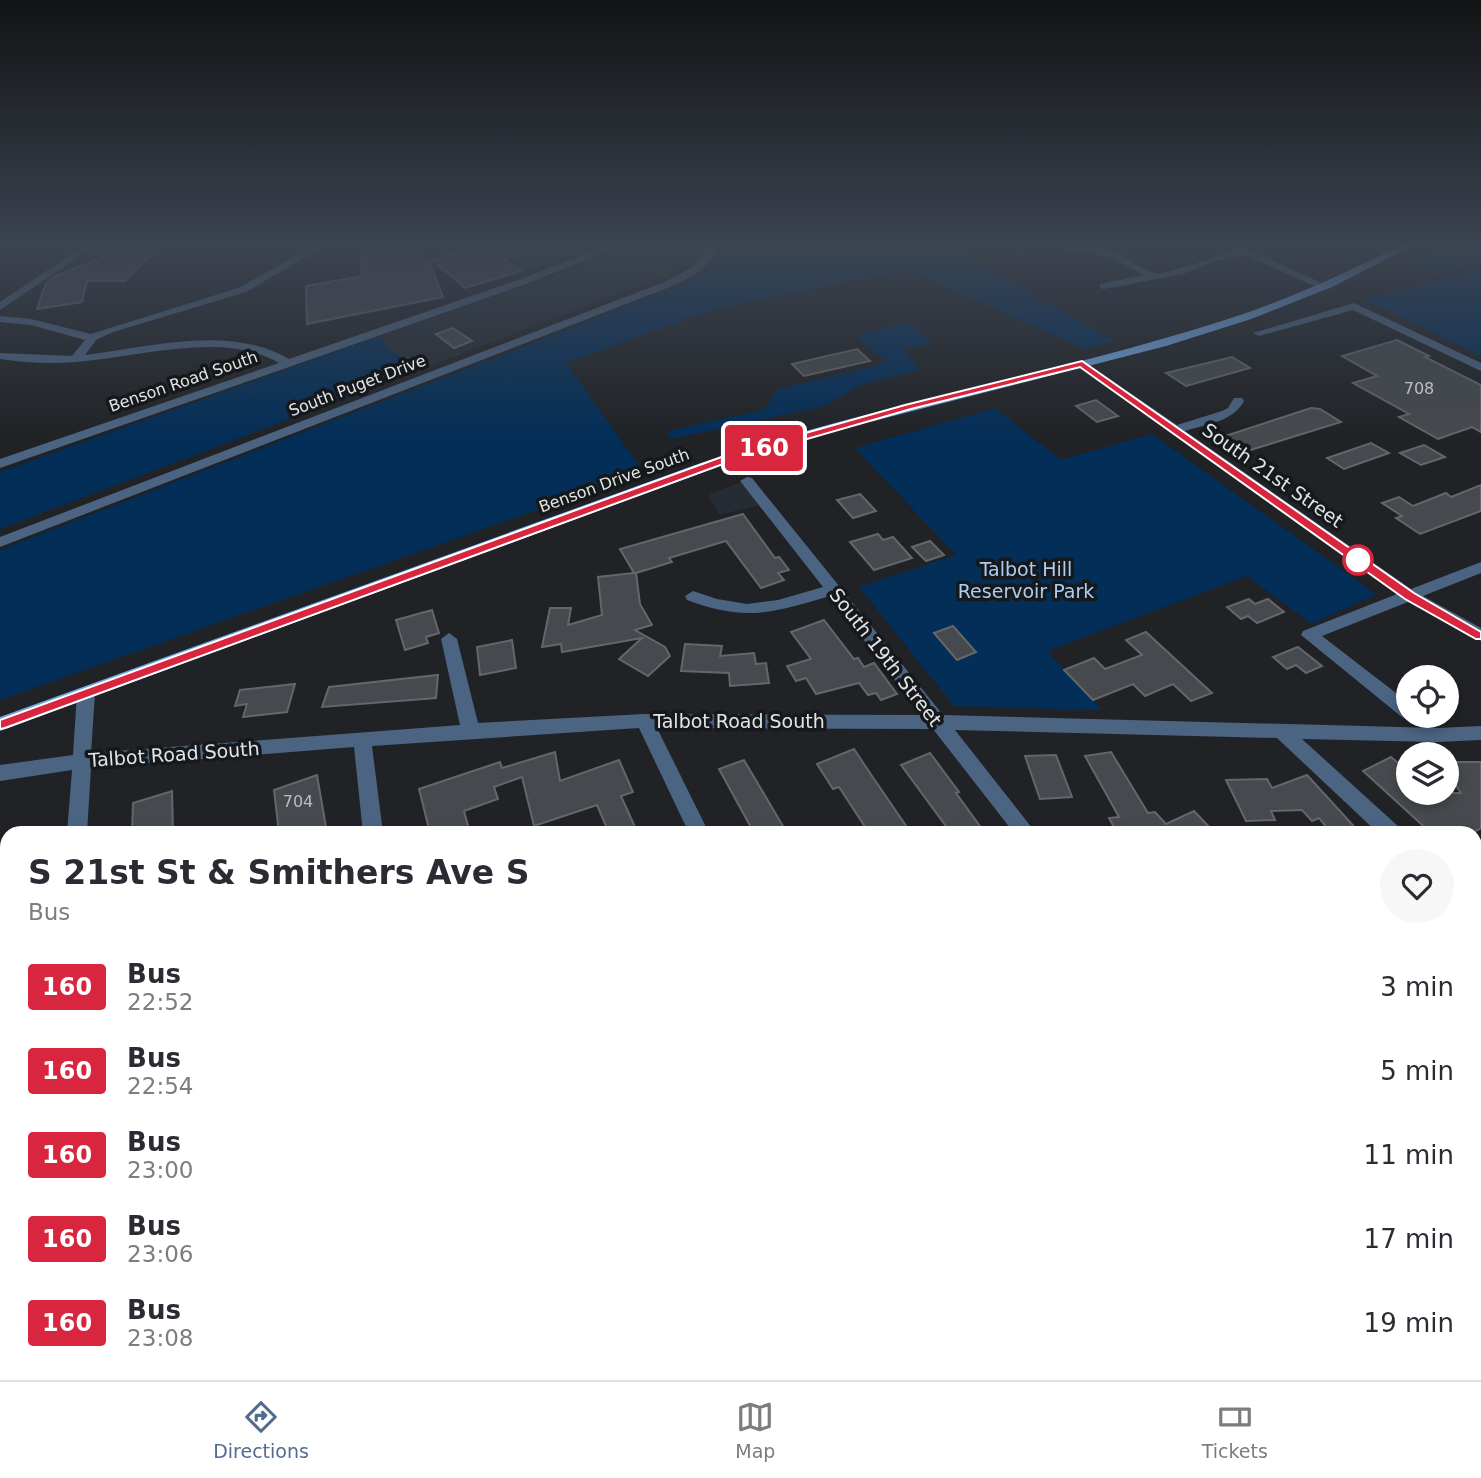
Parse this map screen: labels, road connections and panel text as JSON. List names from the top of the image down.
{
  "streets": {
    "main road": ["Benson Drive South"],
    "street": [
      "Benson Road South",
      "South Puget Drive",
      "South 21st Street",
      "South 19th Street",
      "Talbot Road South"
    ]
  },
  "crossings": [
    ["South 21st Street", "Benson Drive South"],
    ["South 19th Street", "Talbot Road South"]
  ],
  "parks": ["Talbot Hill Reservoir Park"],
  "lines": ["bus line 160"],
  "house_numbers": ["708", "704"],
  "page": {
    "on_map": "160",
    "heading": ["S 21st St & Smithers Ave S", "Bus"],
    "list": [
      {
        "mark": "160",
        "name": "Bus",
        "note": "22:52",
        "value": "3 min"
      },
      {
        "mark": "160",
        "name": "Bus",
        "note": "22:54",
        "value": "5 min"
      },
      {
        "mark": "160",
        "name": "Bus",
        "note": "23:00",
        "value": "11 min"
      },
      {
        "mark": "160",
        "name": "Bus",
        "note": "23:06",
        "value": "17 min"
      },
      {
        "mark": "160",
        "name": "Bus",
        "note": "23:08",
        "value": "19 min"
      }
    ],
    "tabs": ["Directions", "Map", "Tickets"]
  }
}
